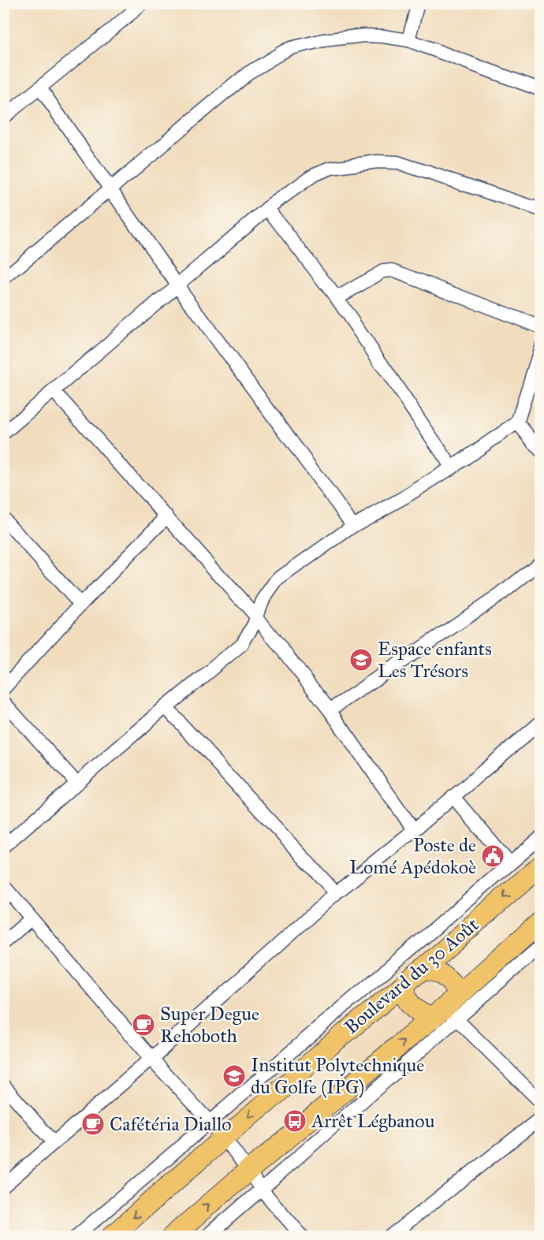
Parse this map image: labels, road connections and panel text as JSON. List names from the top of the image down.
{
  "streets": {
    "highway": ["Boulevard du 30 Août"]
  },
  "places": {
    "school or university": ["Espace enfants Les Trésors", "Institut Polytechnique du Golfe (IPG)"],
    "public building": ["Poste de Lomé Apédokoè"],
    "cafe": ["Super Degue Rehoboth", "Cafétéria Diallo"],
    "bus stop": ["Arrêt Légbanou"]
  }
}
